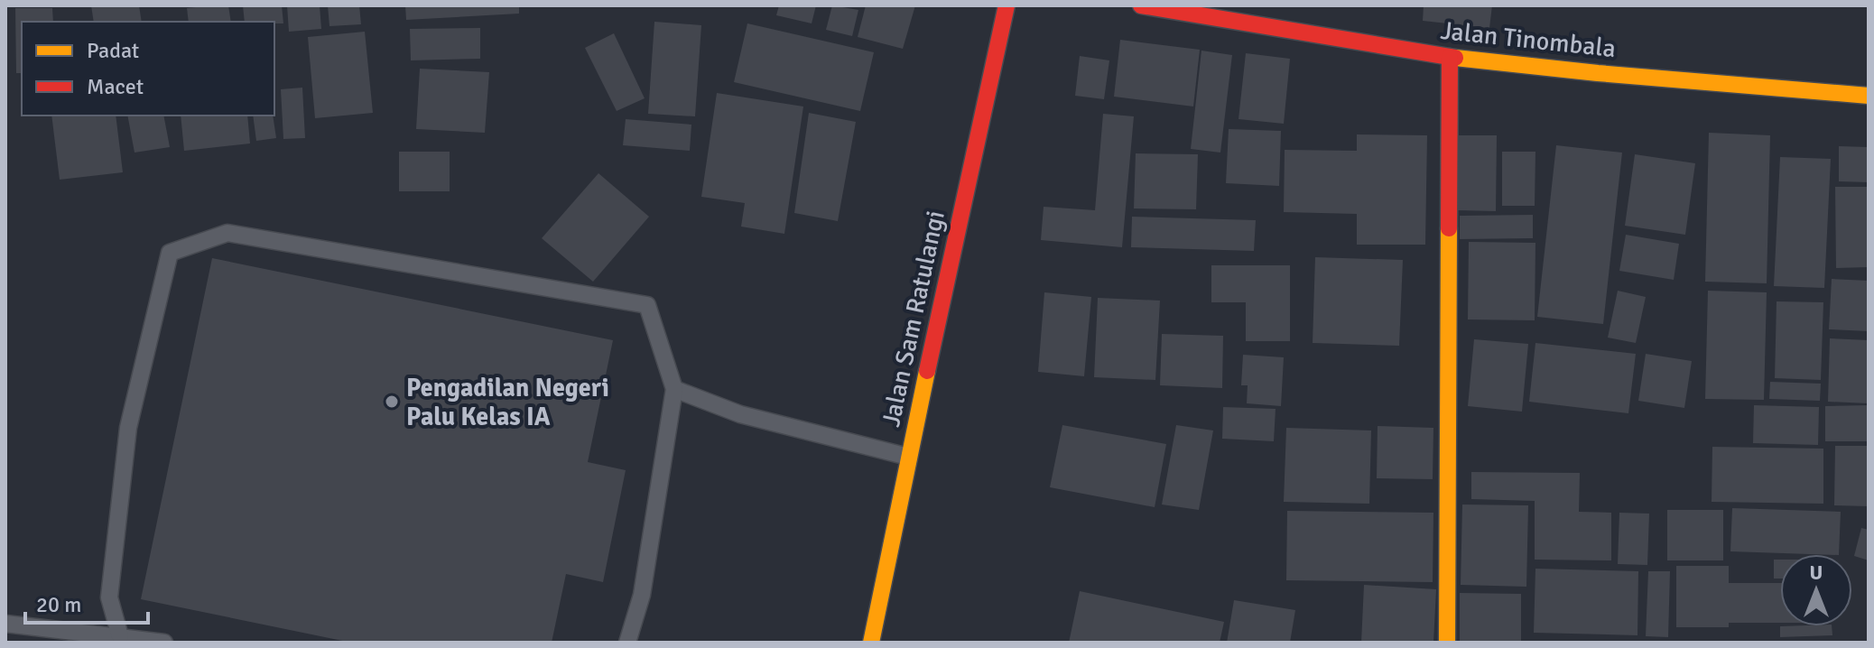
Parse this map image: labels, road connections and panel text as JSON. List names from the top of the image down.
{
  "streets": {
    "main road": ["Jalan Tinombala", "Jalan Sam Ratulangi"]
  },
  "places": ["Pengadilan Negeri Palu Kelas IA"],
  "legend": ["Padat", "Macet"],
  "scale_bar": "20 m",
  "north": "top"
}
